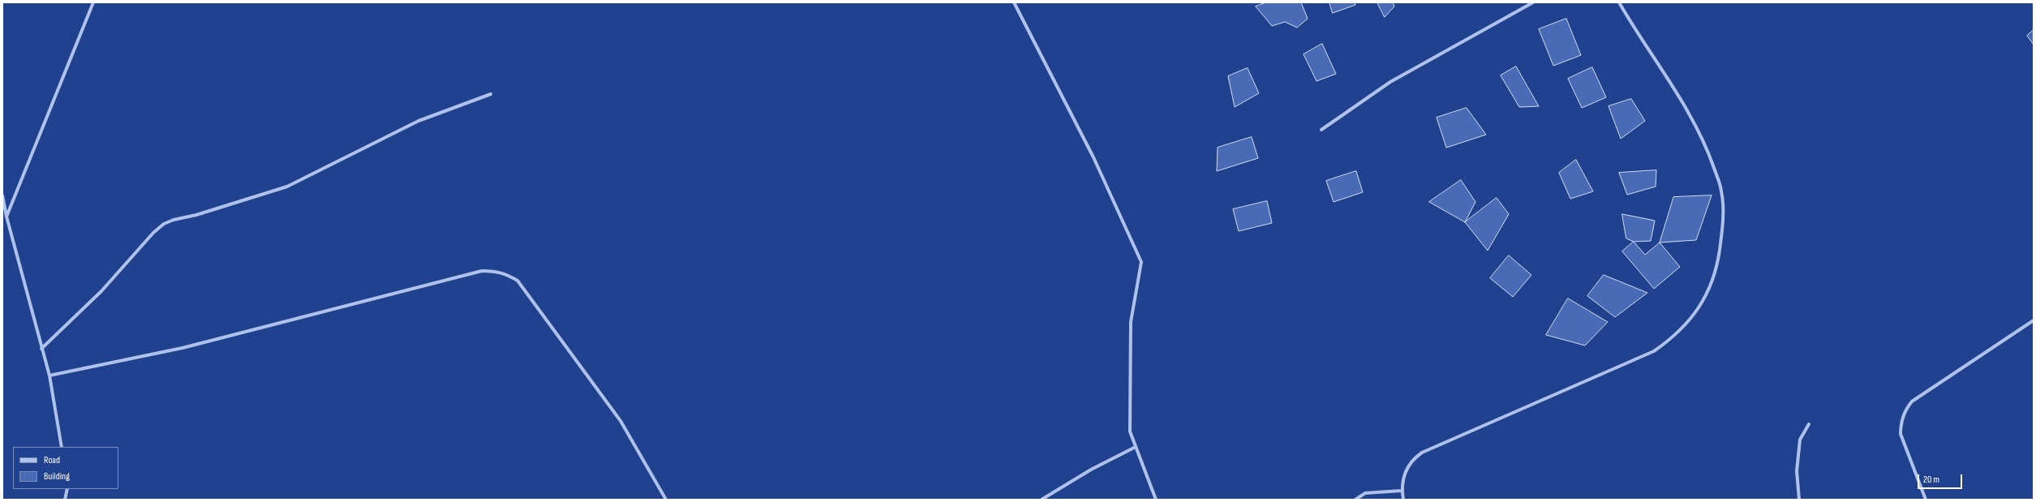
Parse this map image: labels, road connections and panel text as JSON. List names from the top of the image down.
{
  "legend": ["Road", "Building"],
  "scale_bar": "20 m"
}
